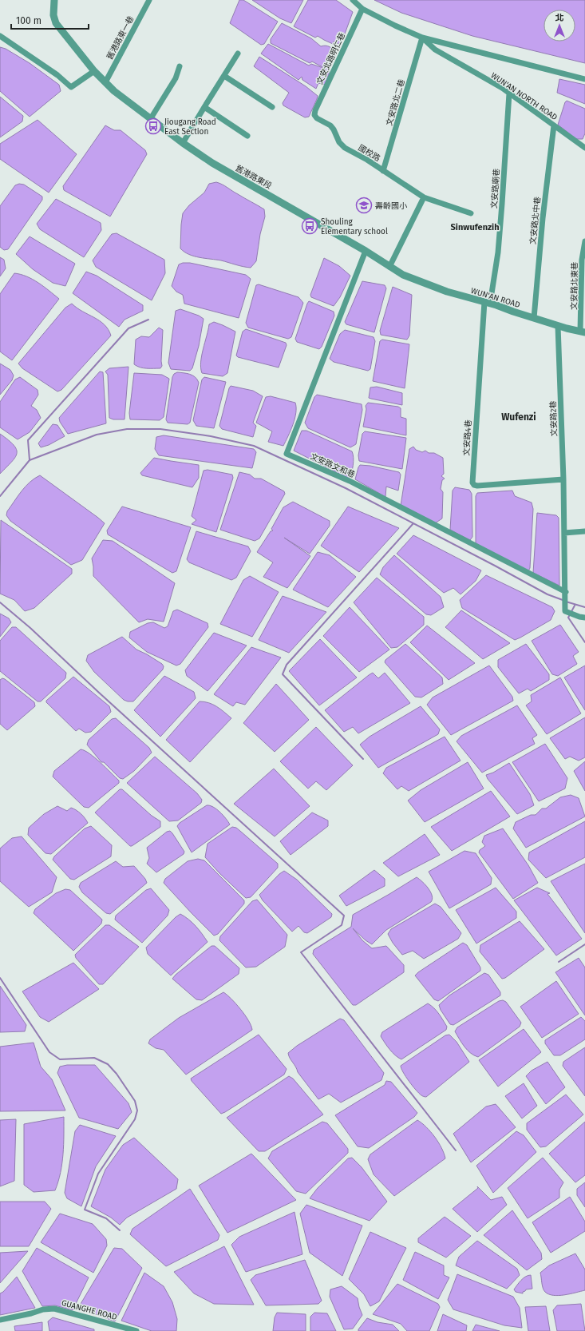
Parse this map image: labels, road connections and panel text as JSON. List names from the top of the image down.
{
  "streets": {
    "street": [
      "舊港路東一巷",
      "文安北路明仁巷",
      "WUN'AN NORTH ROAD",
      "文安路北二巷",
      "國校路",
      "舊港路東段",
      "文安路廟巷",
      "文安路北中巷",
      "文安路北東巷",
      "WUN'AN ROAD",
      "文安路2巷",
      "文安路4巷",
      "文安路文和巷",
      "GUANGHE ROAD"
    ]
  },
  "crossings": [
    ["舊港路東一巷", "舊港路東段"],
    ["文安北路明仁巷", "國校路"],
    ["WUN'AN NORTH ROAD", "文安路北二巷"],
    ["WUN'AN NORTH ROAD", "文安路廟巷"],
    ["WUN'AN NORTH ROAD", "文安路北中巷"],
    ["文安路北二巷", "國校路"],
    ["舊港路東段", "WUN'AN ROAD"],
    ["舊港路東段", "文安路文和巷"],
    ["文安路廟巷", "WUN'AN ROAD"],
    ["文安路廟巷", "文安路4巷"],
    ["文安路北中巷", "WUN'AN ROAD"],
    ["文安路北東巷", "WUN'AN ROAD"],
    ["WUN'AN ROAD", "文安路2巷"],
    ["WUN'AN ROAD", "文安路4巷"],
    ["文安路2巷", "文安路4巷"],
    ["文安路2巷", "文安路文和巷"]
  ],
  "districts": ["Sinwufenzih", "Wufenzi"],
  "places": {
    "bus stop": ["Jiougang Road East Section", "Shouling Elementary school"],
    "school or university": ["壽齡國小"]
  },
  "scale_bar": "100 m",
  "north": "top"
}
